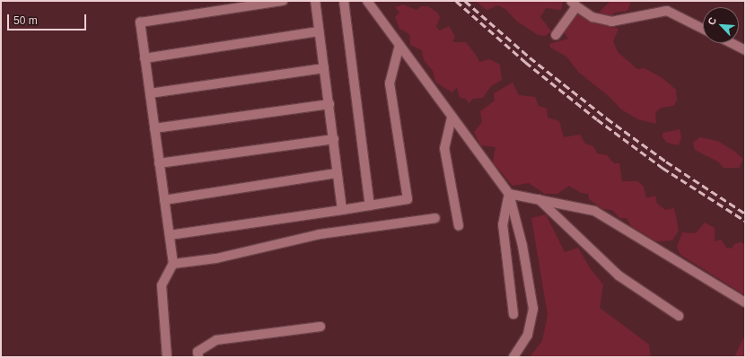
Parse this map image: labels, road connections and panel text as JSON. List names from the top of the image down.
{
  "scale_bar": "50 m",
  "north": "top left"
}
